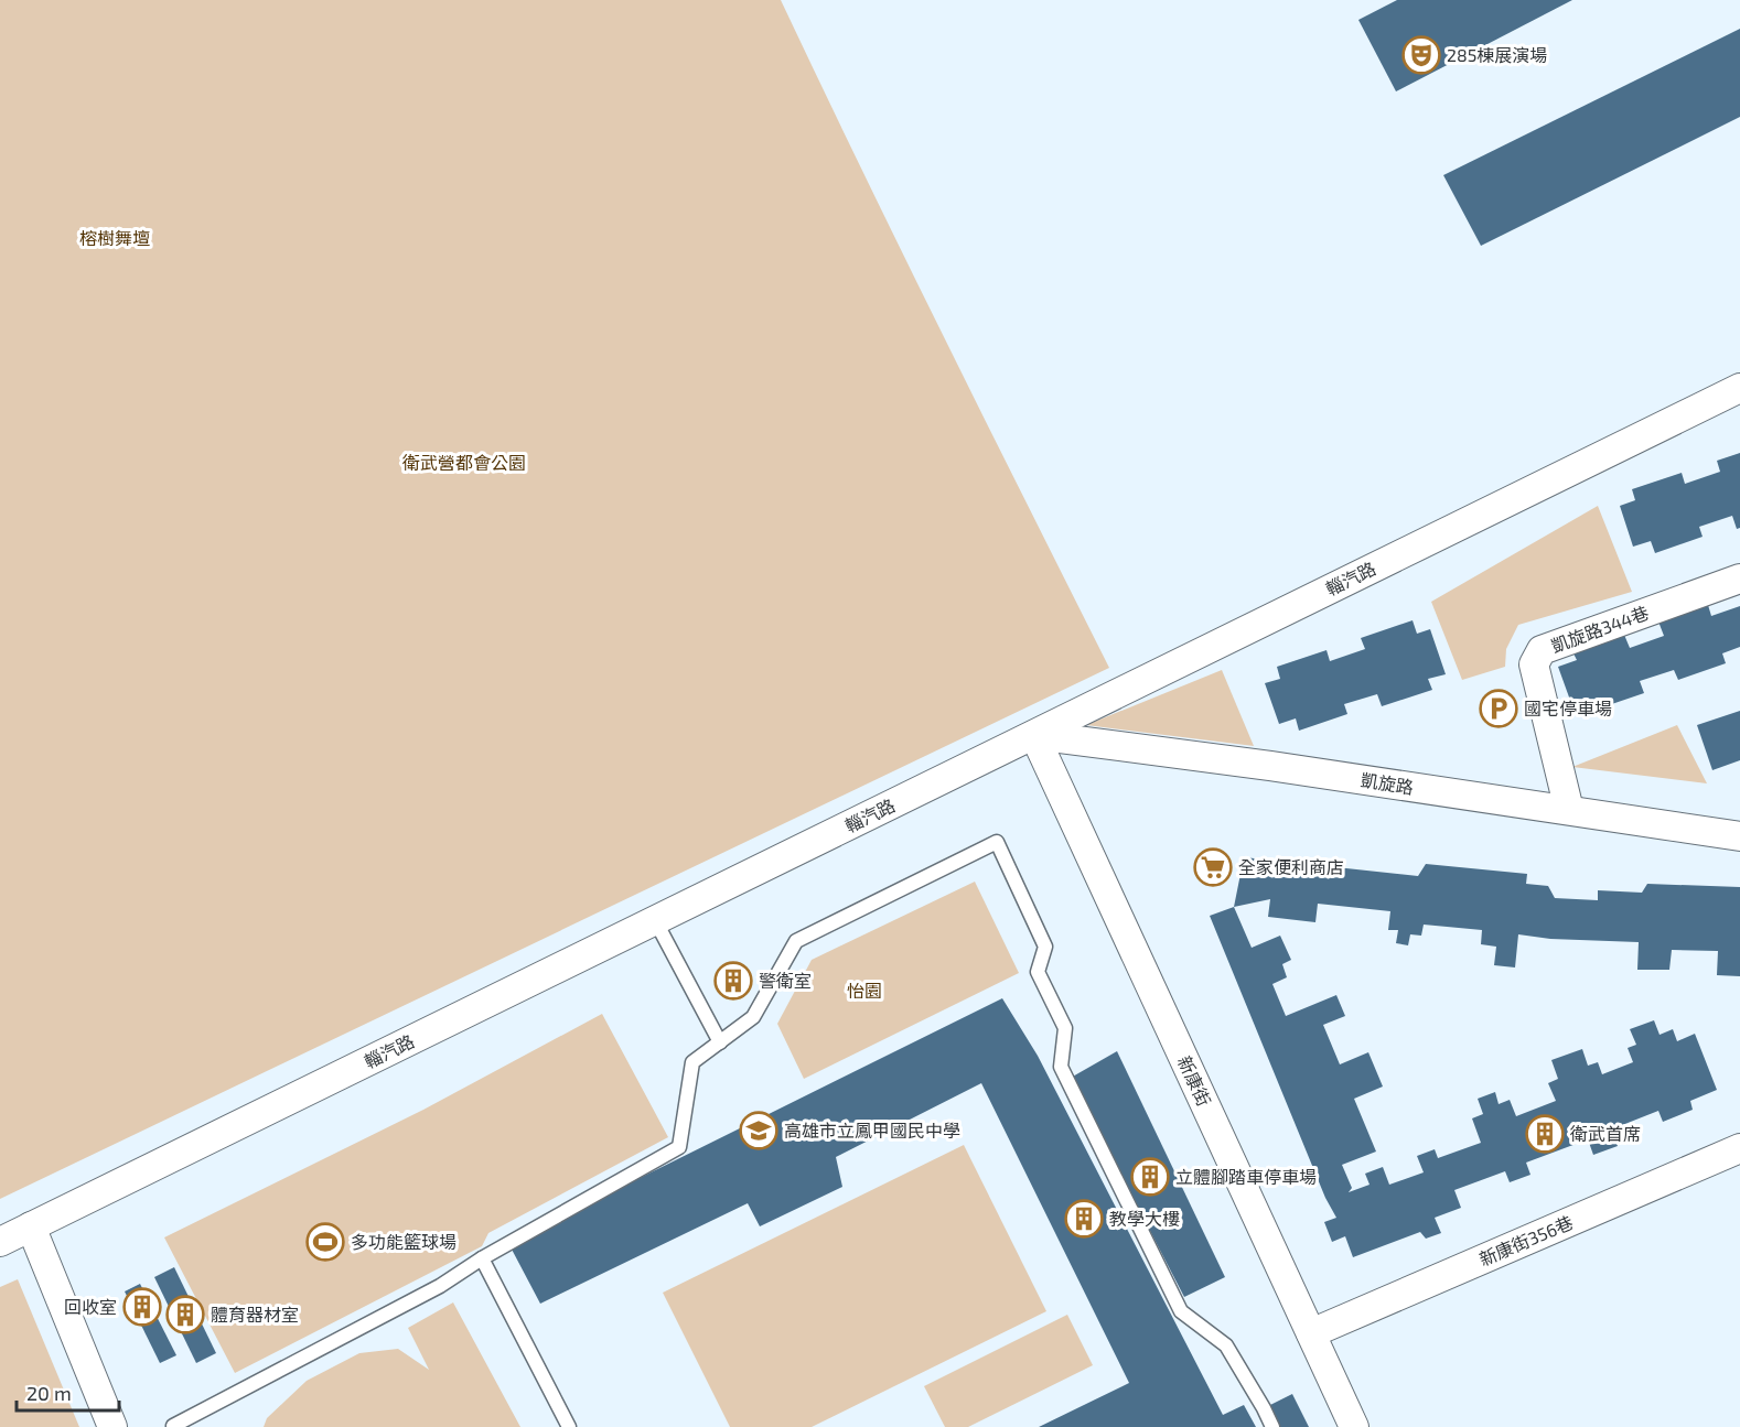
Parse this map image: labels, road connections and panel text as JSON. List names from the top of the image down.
{
  "streets": {
    "street": [
      "輜汽路",
      "凱旋路344巷",
      "凱旋路",
      "新康街",
      "新康街356巷"
    ]
  },
  "crossings": [
    ["輜汽路", "凱旋路"],
    ["輜汽路", "新康街"],
    ["凱旋路344巷", "凱旋路"],
    ["凱旋路", "新康街"],
    ["新康街", "新康街356巷"]
  ],
  "parks": ["榕樹舞壇", "衛武營都會公園", "怡園"],
  "places": {
    "theatre": ["285棟展演場"],
    "parking": ["國宅停車場"],
    "supermarket": ["全家便利商店"],
    "building": [
      "警衛室",
      "衛武首席",
      "立體腳踏車停車場",
      "教學大樓",
      "回收室",
      "體育器材室"
    ],
    "school or university": ["高雄市立鳳甲國民中學"],
    "sports": ["多功能籃球場"]
  },
  "scale_bar": "20 m"
}
